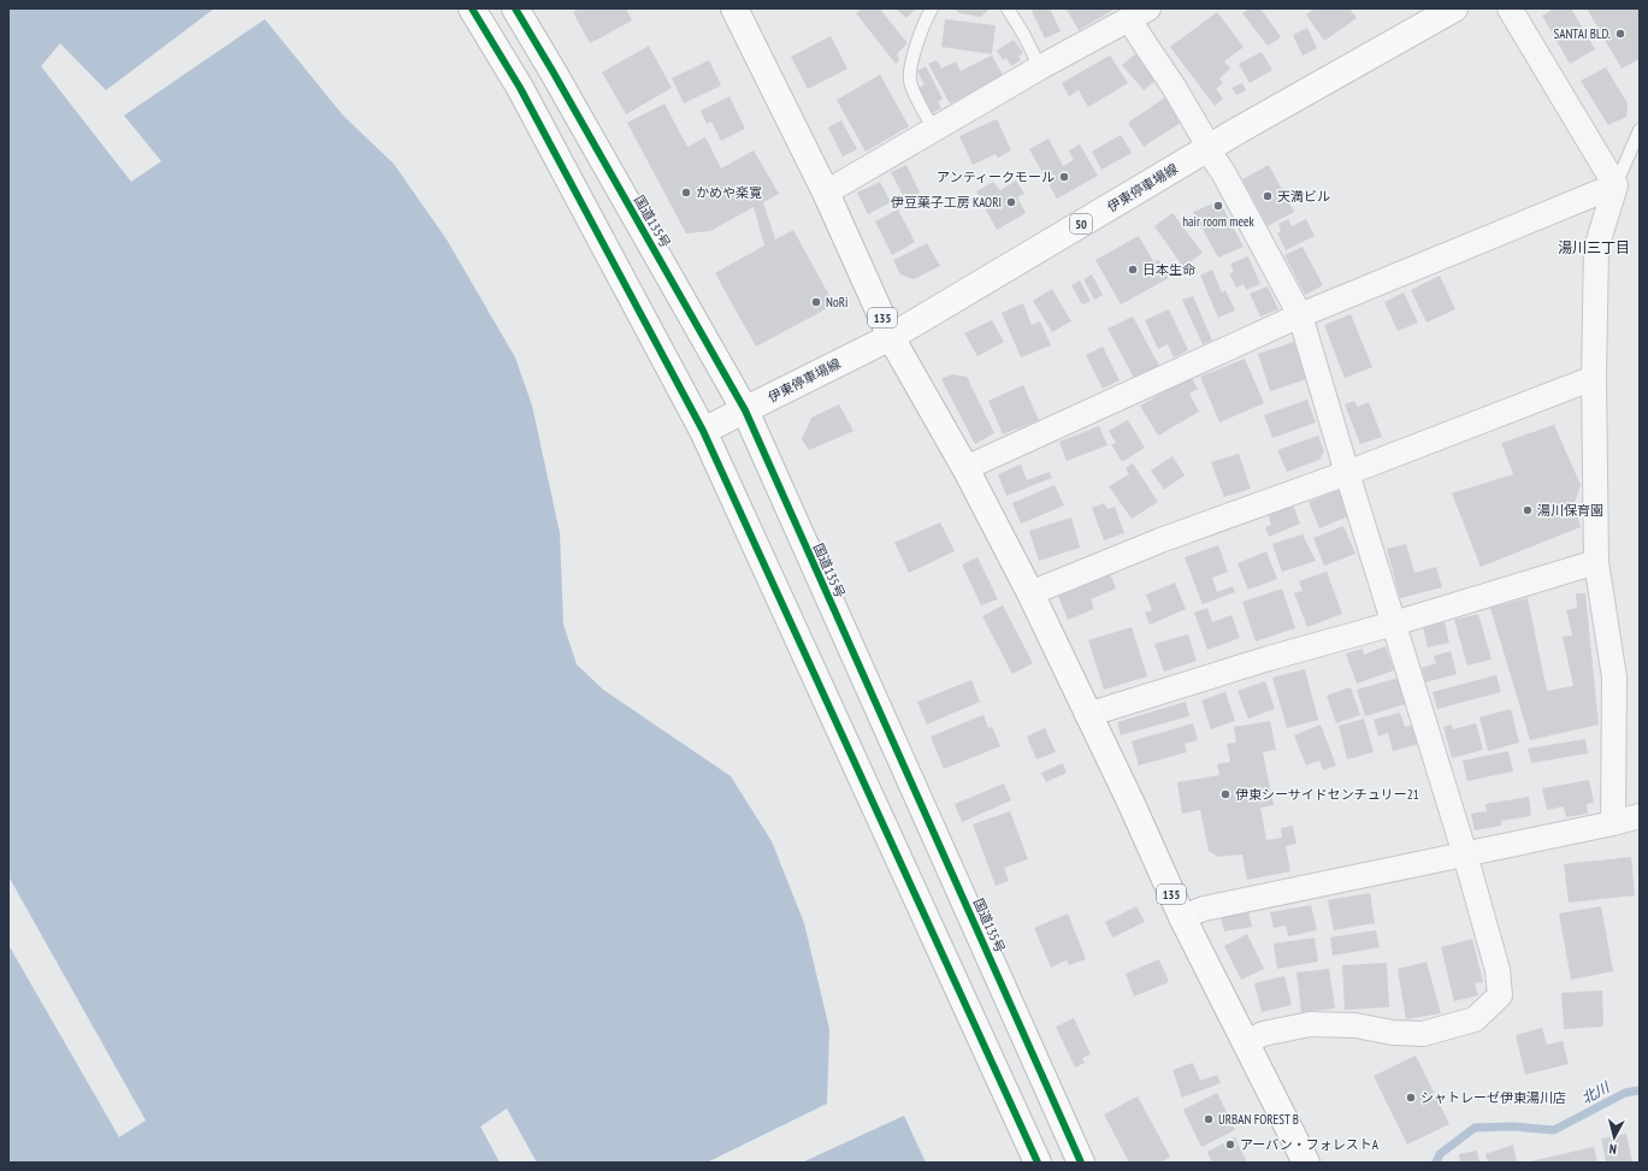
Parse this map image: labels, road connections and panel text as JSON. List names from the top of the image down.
{
  "streets": {
    "main road": [
      "伊東停車場線",
      "国道135号",
      "50",
      "135"
    ]
  },
  "crossings": [
    ["伊東停車場線", "国道135号"],
    ["伊東停車場線", "135"]
  ],
  "districts": ["湯川三丁目"],
  "water": ["北川"],
  "places": [
    "SANTAI BLD.",
    "アンティークモール",
    "かめや楽寛",
    "天満ビル",
    "伊豆菓子工房 KAORI",
    "hair room meek",
    "日本生命",
    "NoRi",
    "湯川保育園",
    "伊東シーサイドセンチュリー21",
    "シャトレーゼ伊東湯川店",
    "URBAN FOREST B",
    "アーバン・フォレストA"
  ],
  "north": "bottom"
}
